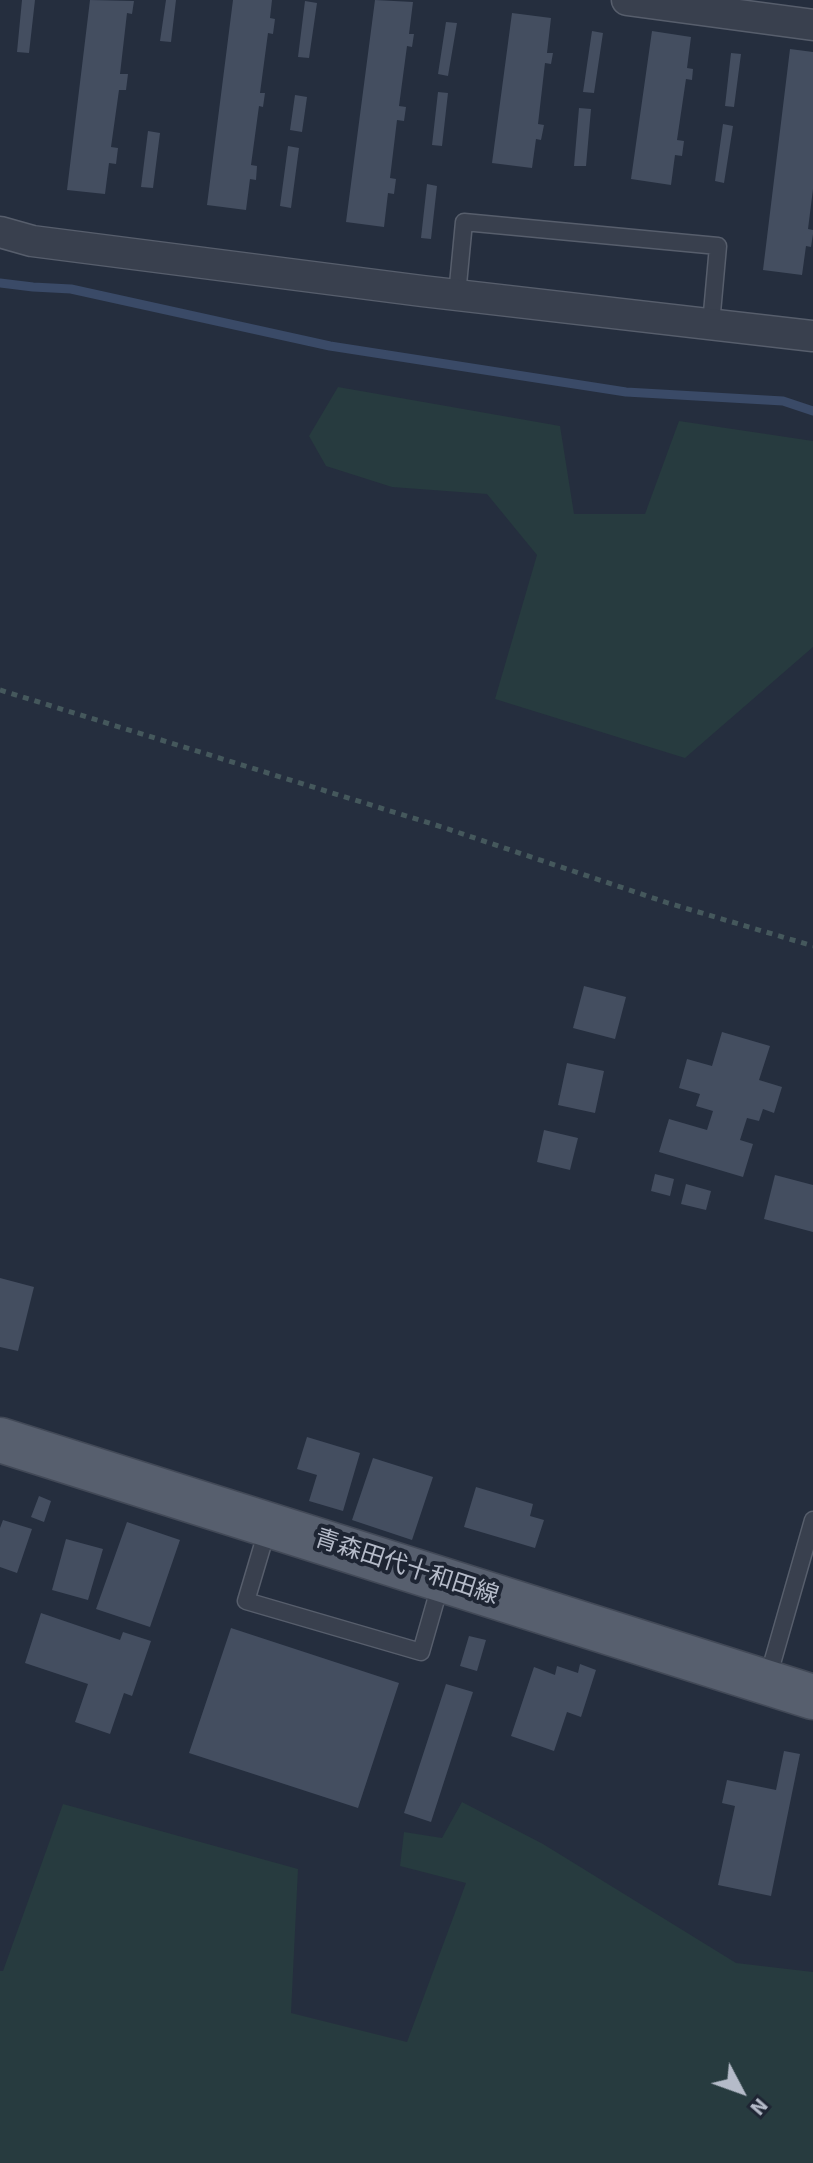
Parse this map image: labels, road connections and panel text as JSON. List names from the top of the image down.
{
  "streets": {
    "main road": ["青森田代十和田線"]
  },
  "north": "bottom right"
}
